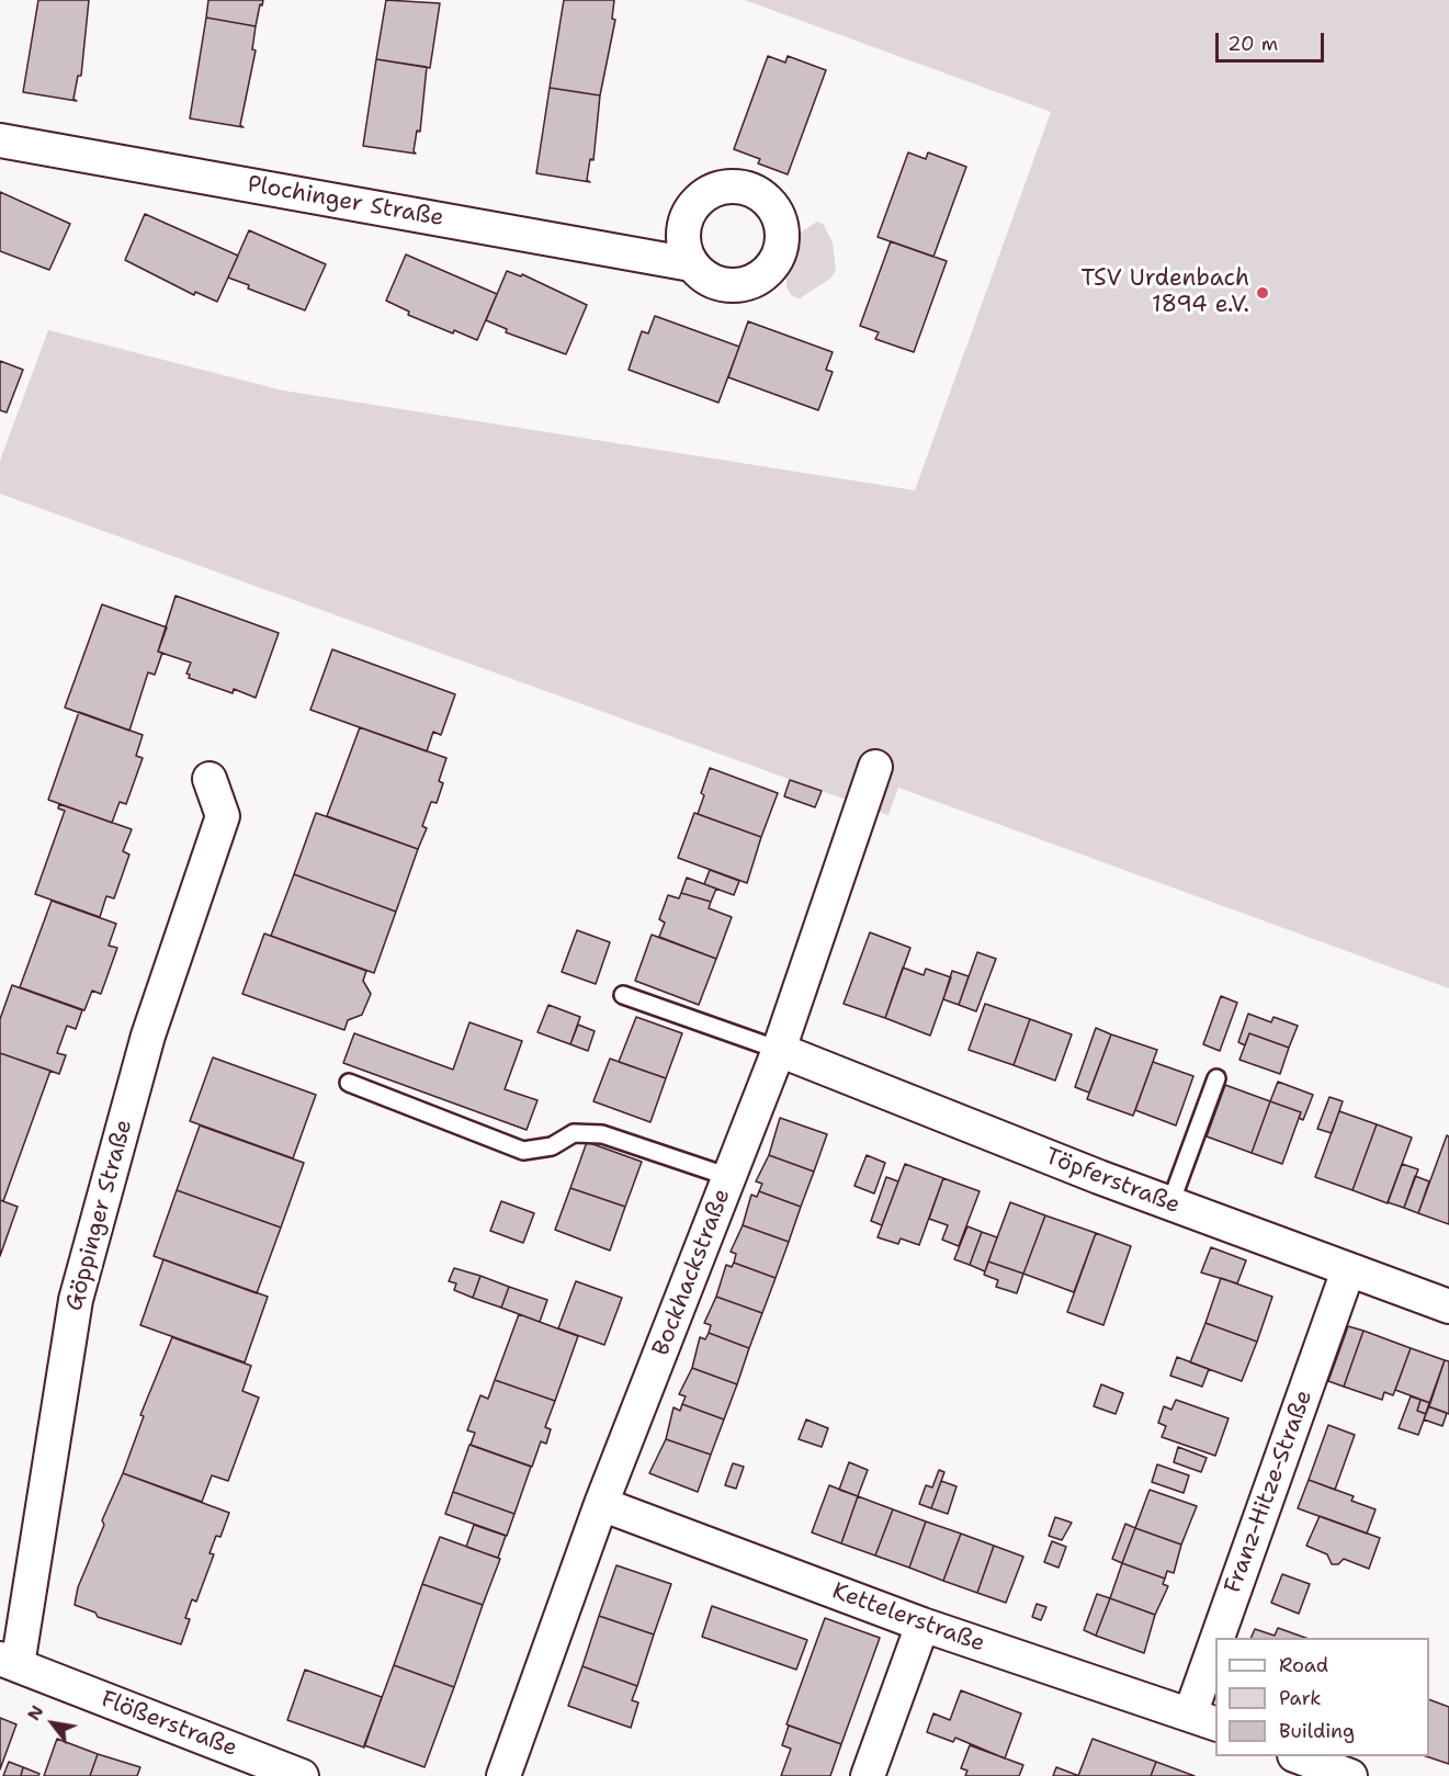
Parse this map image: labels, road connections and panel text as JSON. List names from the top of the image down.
{
  "streets": {
    "street": [
      "Plochinger Straße",
      "Töpferstraße",
      "Göppinger Straße",
      "Bockhackstraße",
      "Franz-Hitze-Straße",
      "Kettelerstraße",
      "Flößerstraße"
    ]
  },
  "crossings": [
    ["Töpferstraße", "Bockhackstraße"],
    ["Töpferstraße", "Franz-Hitze-Straße"],
    ["Göppinger Straße", "Flößerstraße"],
    ["Bockhackstraße", "Kettelerstraße"],
    ["Franz-Hitze-Straße", "Kettelerstraße"]
  ],
  "places": ["TSV Urdenbach 1894 e.V."],
  "legend": ["Road", "Park", "Building"],
  "scale_bar": "20 m",
  "north": "top left"
}
